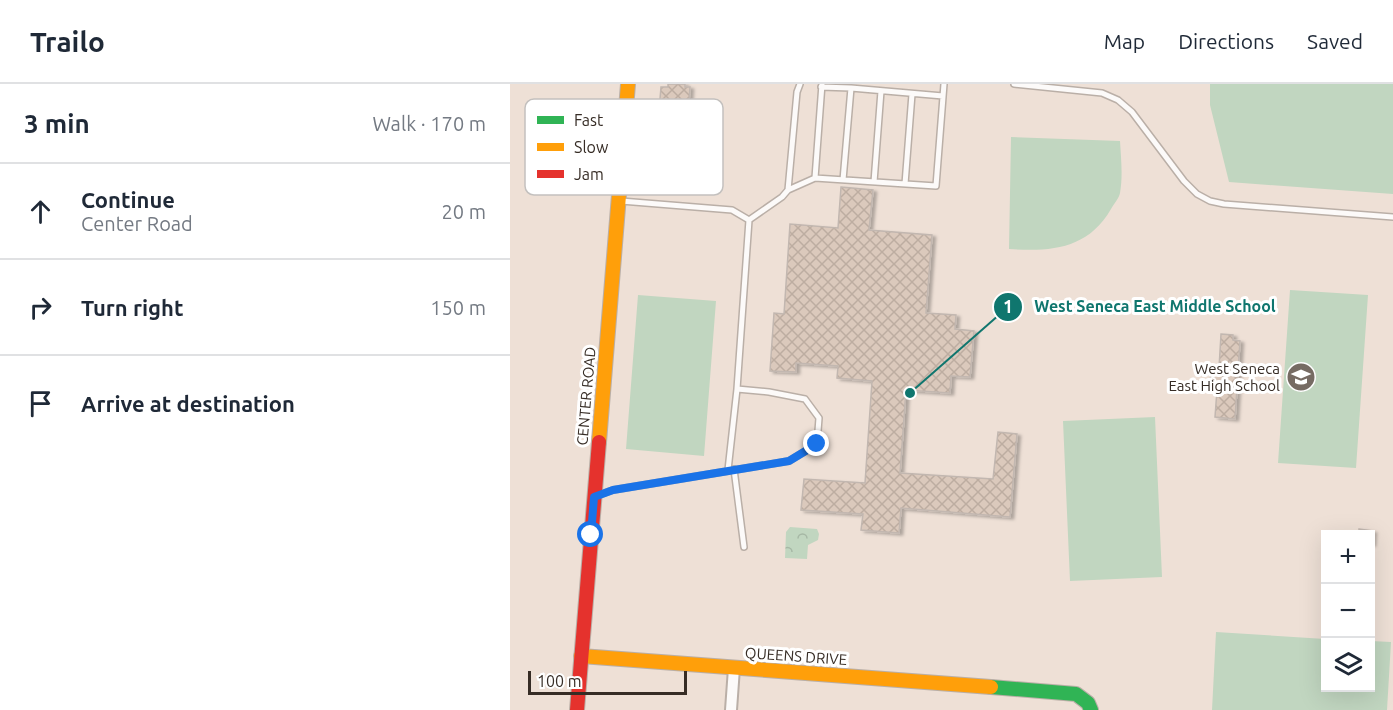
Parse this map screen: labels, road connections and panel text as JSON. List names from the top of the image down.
{
  "streets": {
    "main road": ["CENTER ROAD", "QUEENS DRIVE"]
  },
  "crossings": [
    ["CENTER ROAD", "QUEENS DRIVE"]
  ],
  "places": {
    "school or university": ["West Seneca East High School"],
    "other": ["West Seneca East Middle School"]
  },
  "legend": ["Fast", "Slow", "Jam"],
  "scale_bar": "100 m",
  "page": {
    "header": "Trailo",
    "nav": ["Map", "Directions", "Saved"],
    "heading": ["3 min", "Walk · 170 m"],
    "list": [
      ["Continue", "Center Road", "20 m"],
      ["Turn right", "150 m"],
      "Arrive at destination"
    ],
    "map_buttons": ["+", "−"],
    "scale": "100 m"
  }
}
